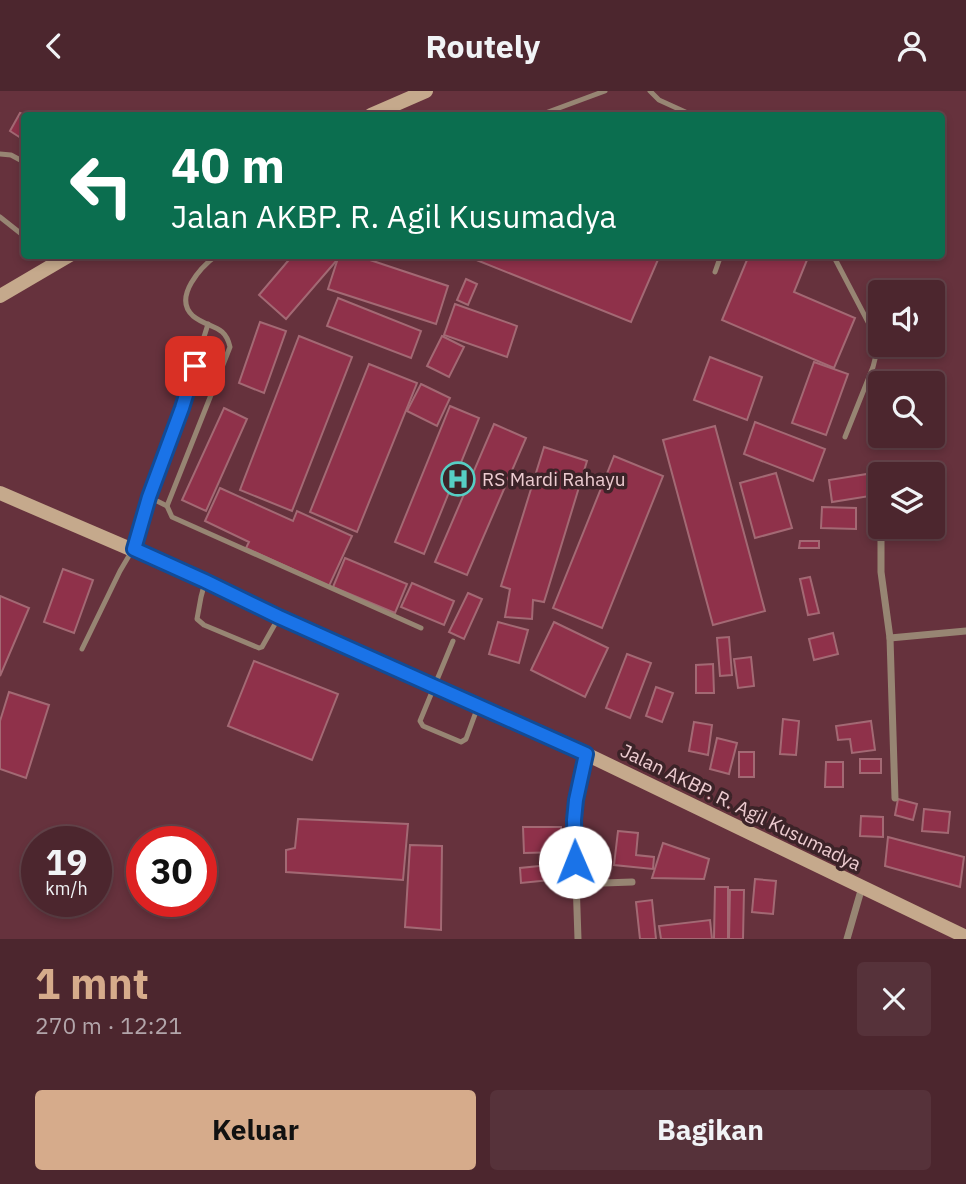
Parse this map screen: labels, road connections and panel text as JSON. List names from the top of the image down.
{
  "streets": {
    "main road": ["Jalan AKBP. R. Agil Kusumadya"]
  },
  "places": {
    "hospital": ["RS Mardi Rahayu"]
  },
  "page": {
    "header": "Routely",
    "turn": ["40 m", "Jalan AKBP. R. Agil Kusumadya"],
    "speed": "19 km/h",
    "limit": "30",
    "heading": ["1 mnt", "270 m · 12:21"],
    "buttons": ["Keluar", "Bagikan"]
  }
}
